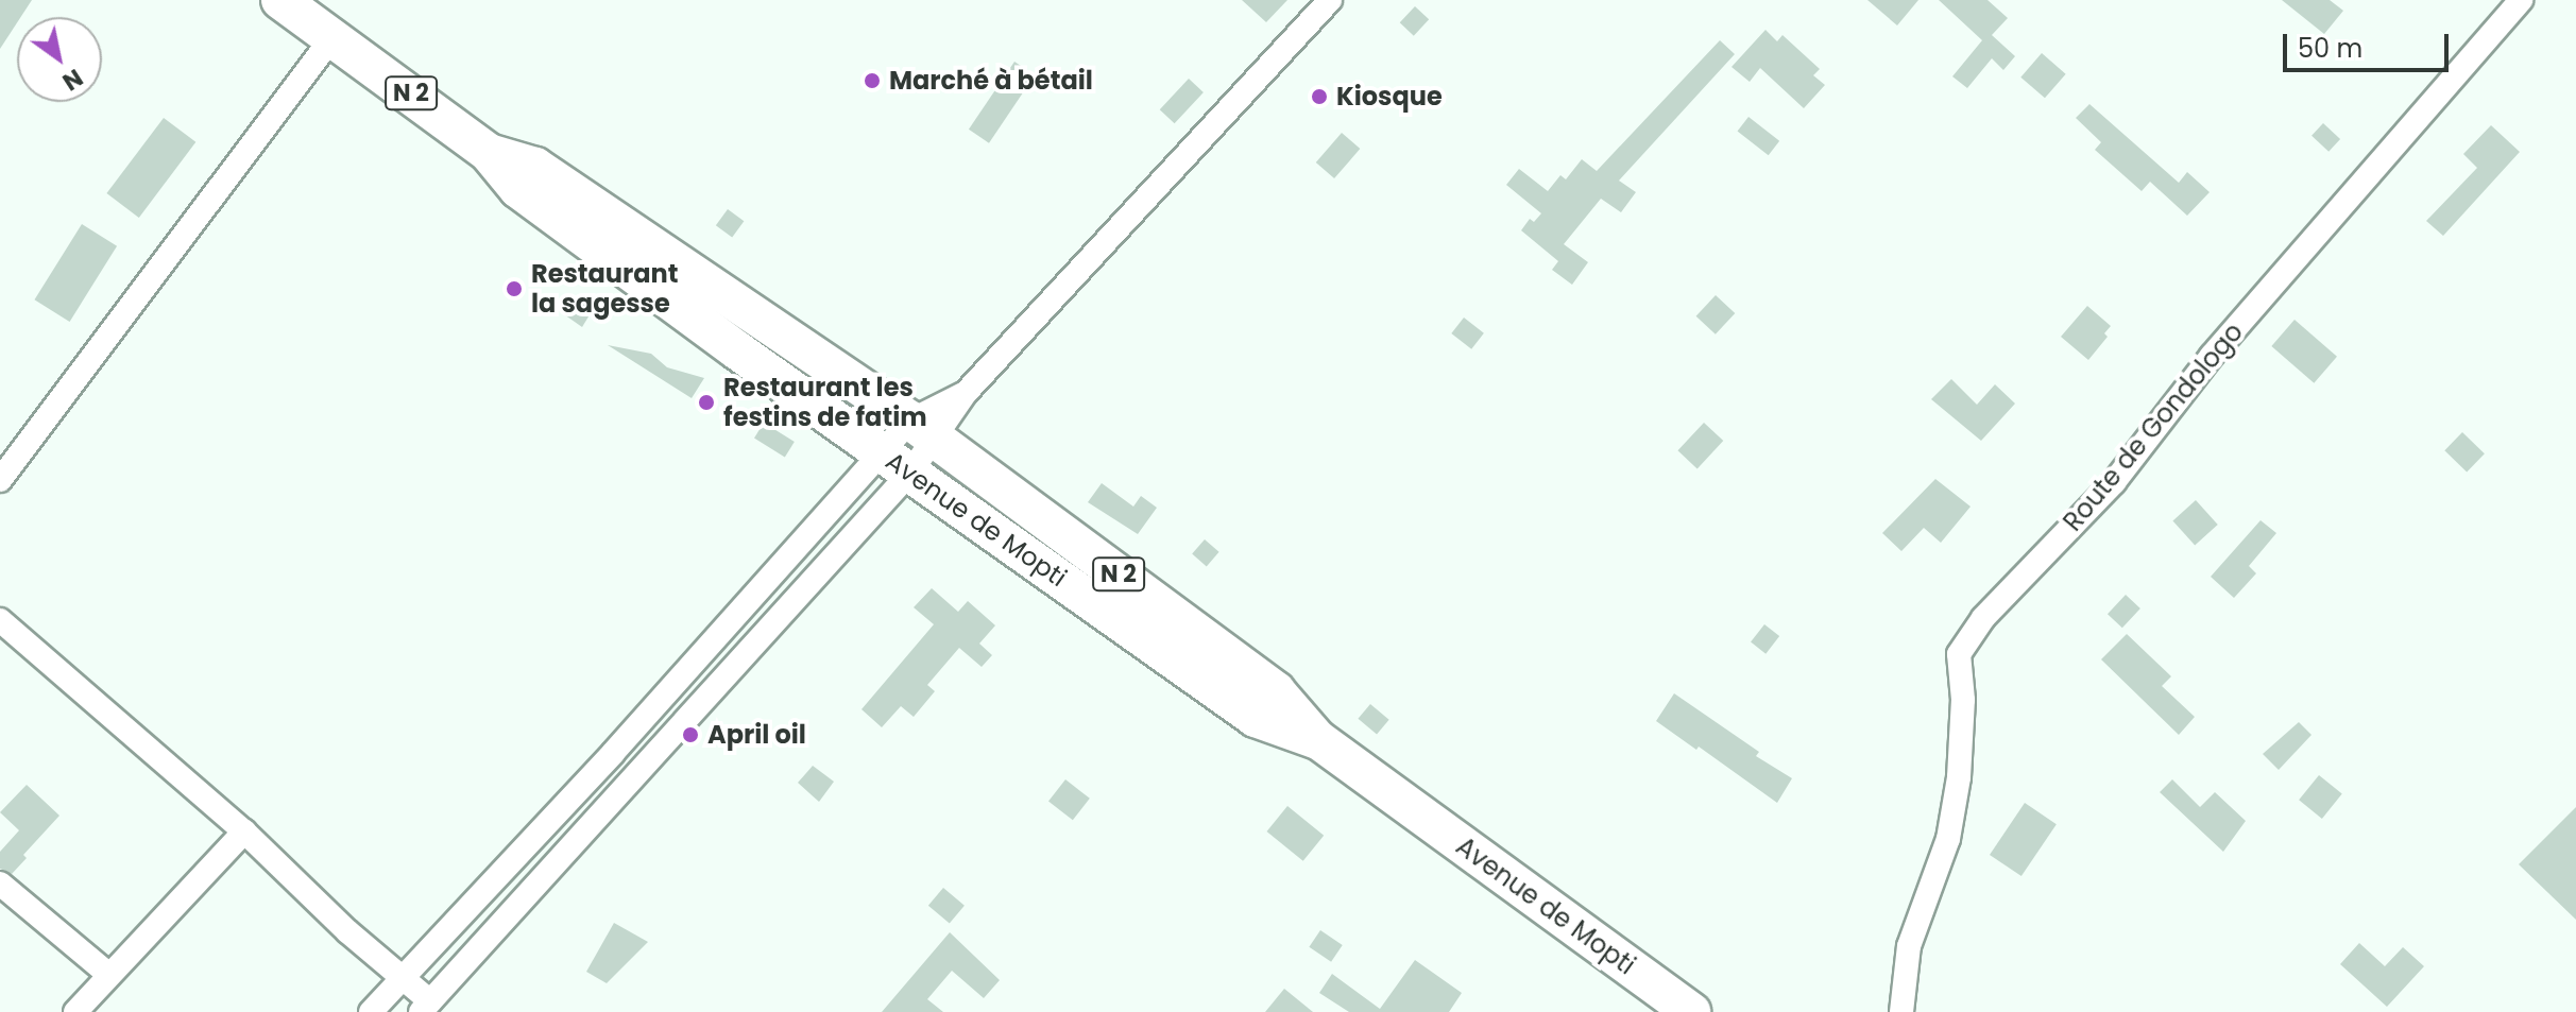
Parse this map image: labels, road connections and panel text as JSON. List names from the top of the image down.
{
  "streets": {
    "main road": ["N 2", "Avenue de Mopti"],
    "street": ["Route de Gondologo"]
  },
  "crossings": [
    ["N 2", "Avenue de Mopti"]
  ],
  "places": [
    "Marché à bétail",
    "Kiosque",
    "Restaurant la sagesse",
    "Restaurant les festins de fatim",
    "April oil"
  ],
  "scale_bar": "50 m",
  "north": "bottom right"
}
